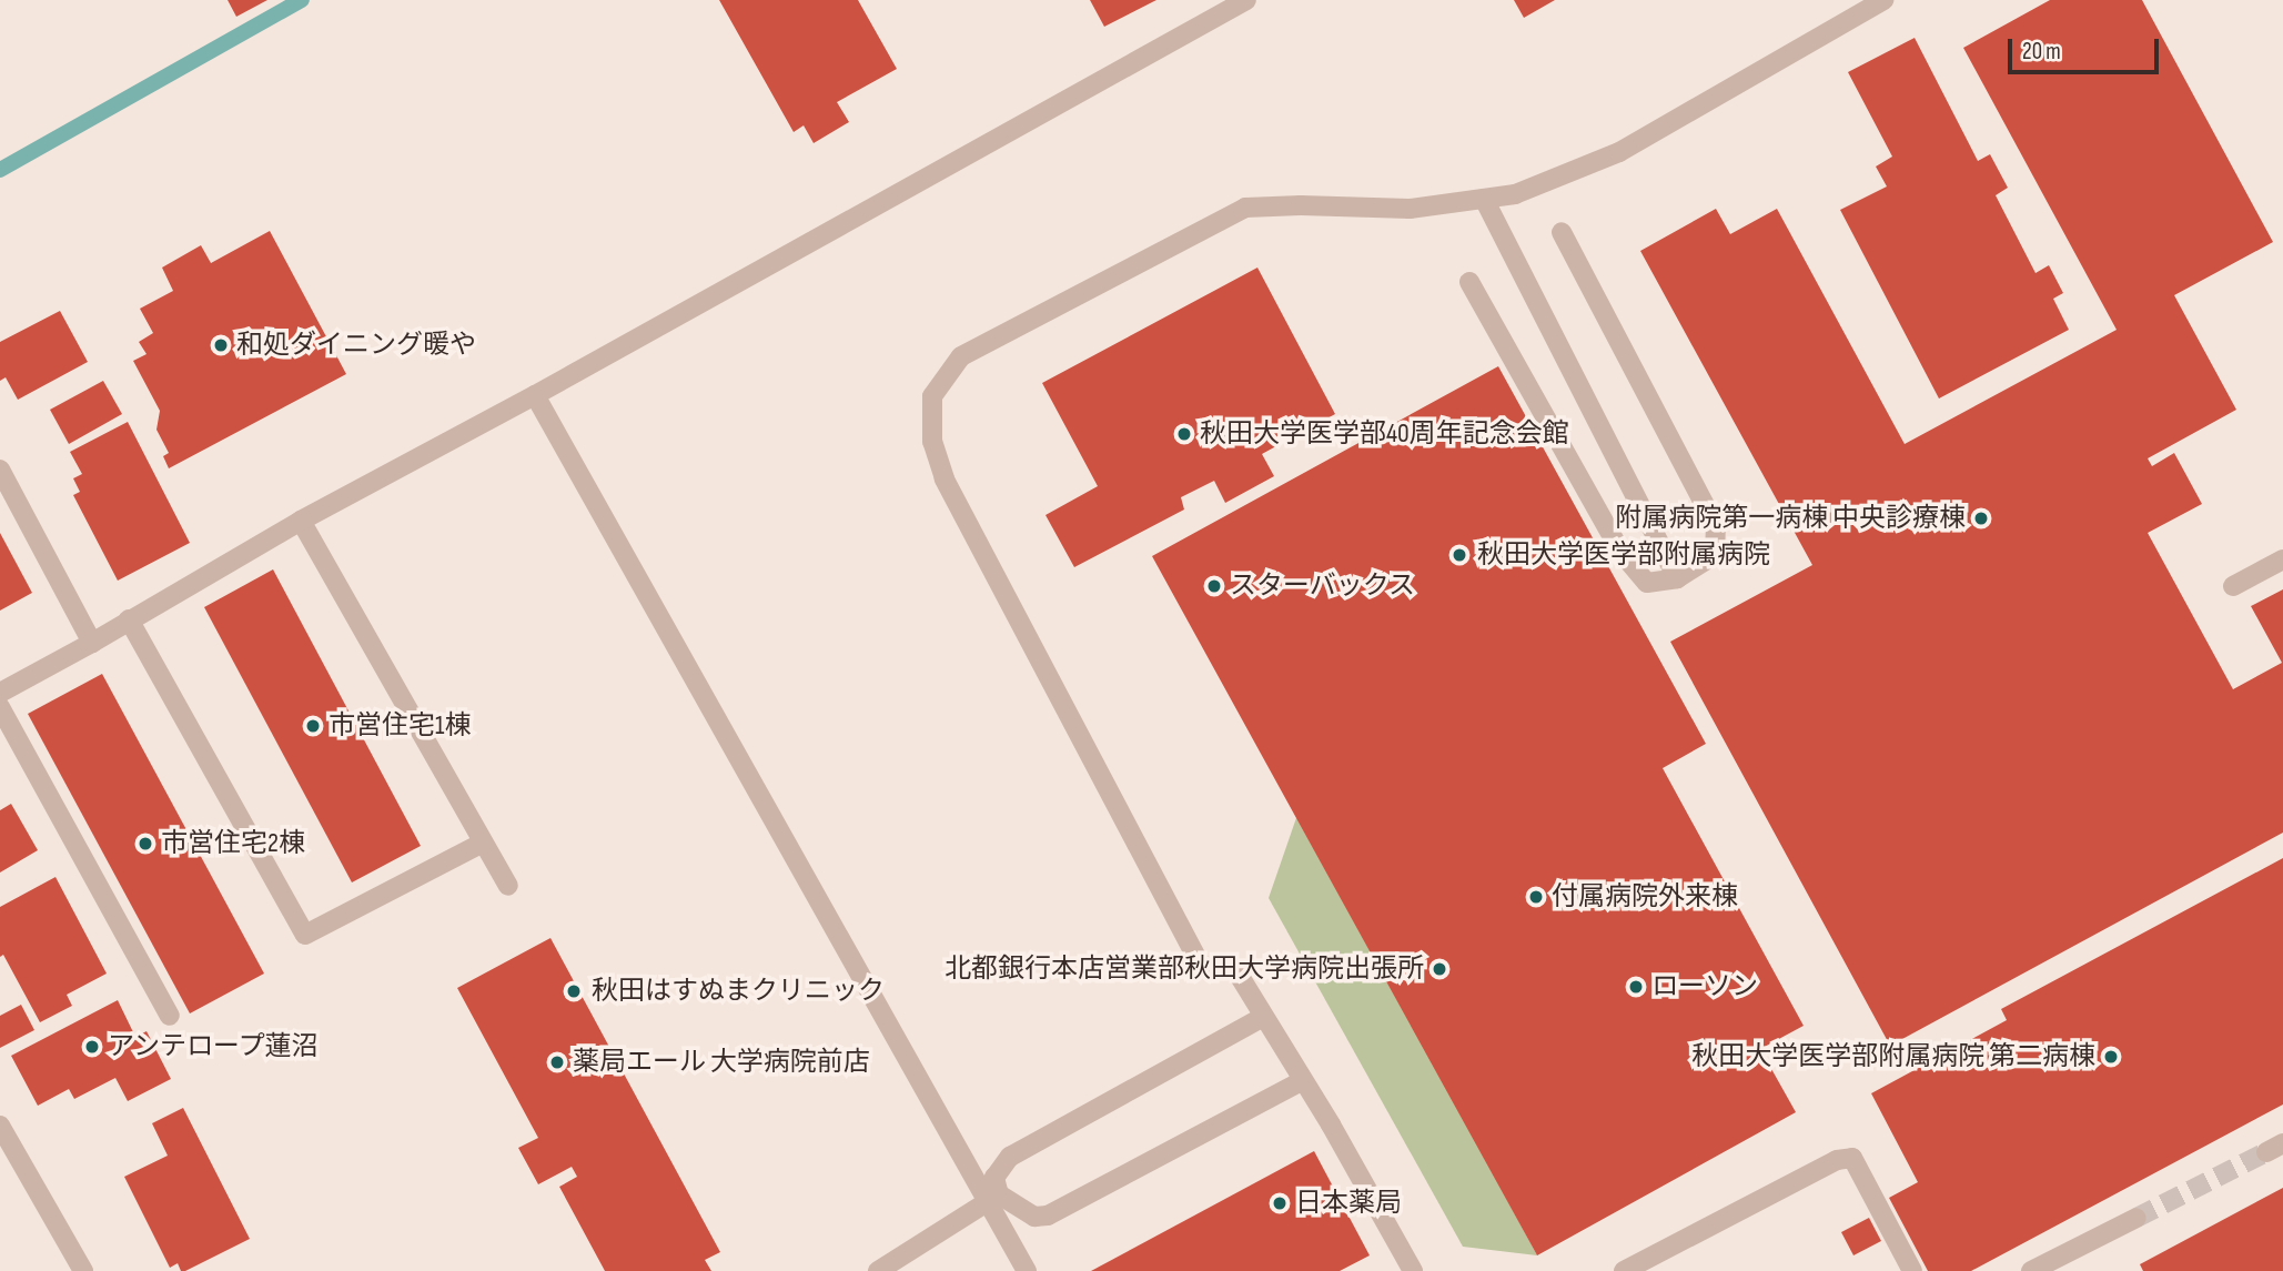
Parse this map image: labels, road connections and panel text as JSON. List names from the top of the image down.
{
  "places": [
    "和処ダイニング暖や",
    "秋田大学医学部40周年記念会館",
    "附属病院第一病棟 中央診療棟",
    "秋田大学医学部附属病院",
    "スターバックス",
    "市営住宅1棟",
    "市営住宅2棟",
    "付属病院外来棟",
    "北都銀行本店営業部秋田大学病院出張所",
    "ローソン",
    "秋田はすぬまクリニック",
    "アンテロープ蓮沼",
    "秋田大学医学部附属病院 第二病棟",
    "薬局エール 大学病院前店",
    "日本薬局"
  ],
  "scale_bar": "20 m"
}
